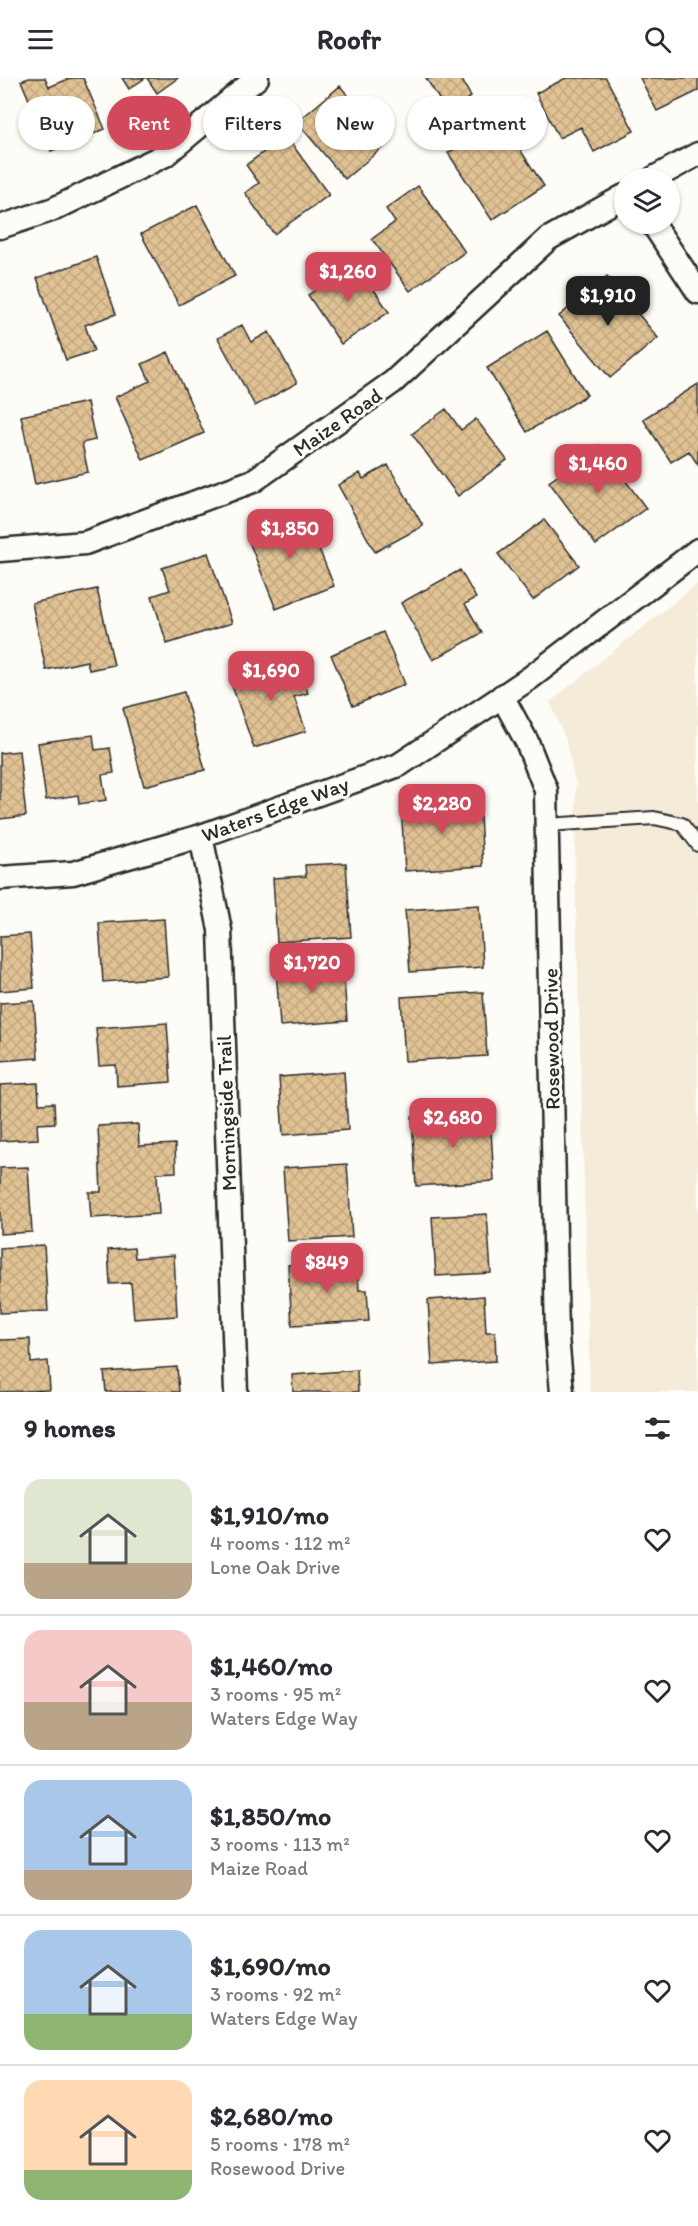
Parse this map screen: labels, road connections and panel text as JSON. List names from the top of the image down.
{
  "streets": {
    "street": [
      "Maize Road",
      "Waters Edge Way",
      "Rosewood Drive",
      "Morningside Trail"
    ]
  },
  "crossings": [
    ["Waters Edge Way", "Rosewood Drive"],
    ["Waters Edge Way", "Morningside Trail"]
  ],
  "page": {
    "header": "Roofr",
    "chip": [
      "Buy",
      "Rent",
      "Filters",
      "New",
      "Apartment"
    ],
    "price": [
      "$1,260",
      "$1,910",
      "$1,460",
      "$1,850",
      "$1,690",
      "$2,280",
      "$1,720",
      "$2,680",
      "$849"
    ],
    "heading": "9 homes",
    "list": [
      {
        "name": "$1,910/mo",
        "note": "4 rooms · 112 m² · Lone Oak Drive"
      },
      {
        "name": "$1,460/mo",
        "note": "3 rooms · 95 m² · Waters Edge Way"
      },
      {
        "name": "$1,850/mo",
        "note": "3 rooms · 113 m² · Maize Road"
      },
      {
        "name": "$1,690/mo",
        "note": "3 rooms · 92 m² · Waters Edge Way"
      },
      {
        "name": "$2,680/mo",
        "note": "5 rooms · 178 m² · Rosewood Drive"
      }
    ]
  }
}
